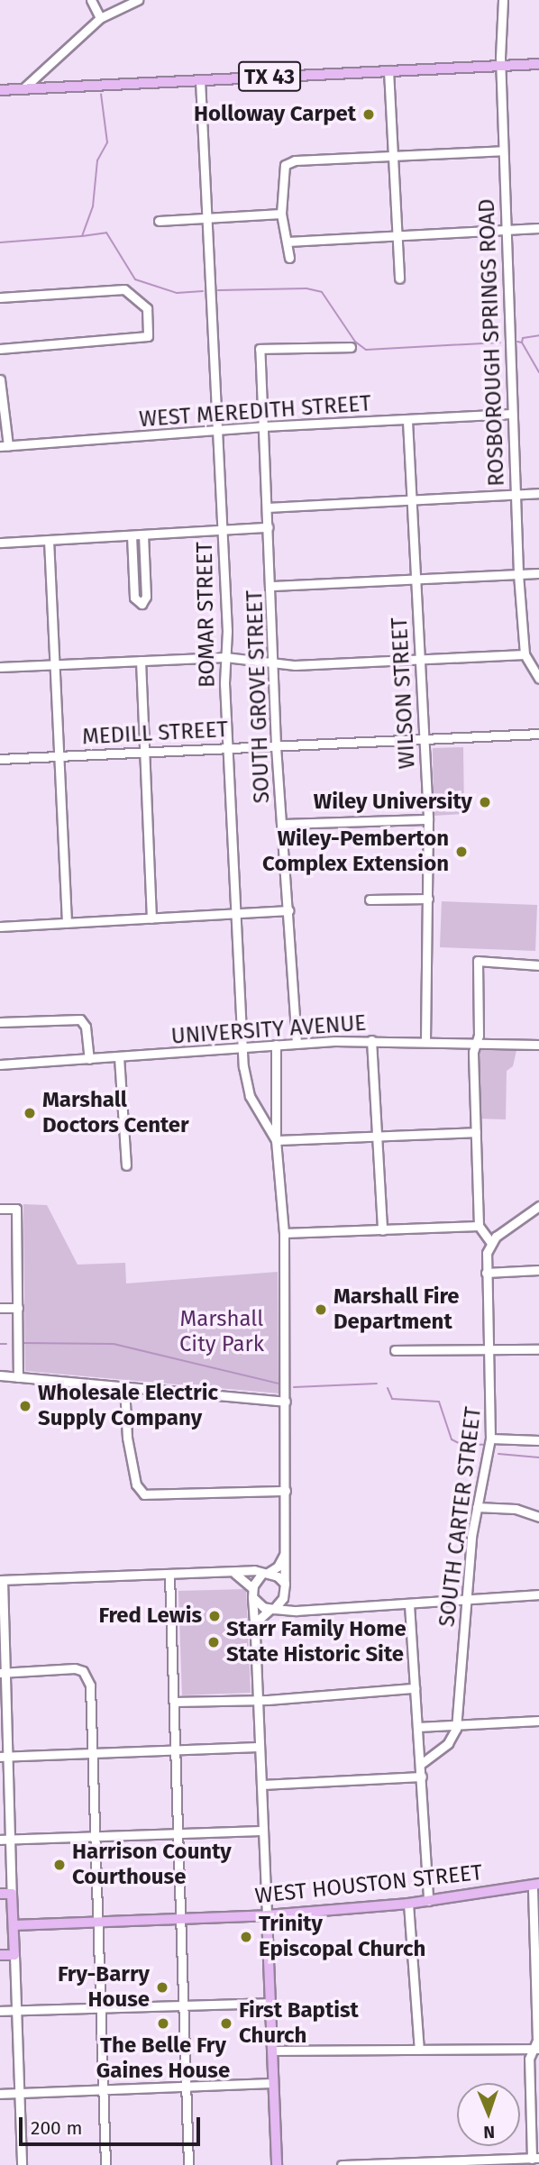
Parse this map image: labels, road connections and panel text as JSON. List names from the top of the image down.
{
  "streets": {
    "main road": ["TX 43", "WEST HOUSTON STREET"],
    "street": [
      "ROSBOROUGH SPRINGS ROAD",
      "WEST MEREDITH STREET",
      "BOMAR STREET",
      "WILSON STREET",
      "SOUTH GROVE STREET",
      "MEDILL STREET",
      "UNIVERSITY AVENUE",
      "SOUTH CARTER STREET"
    ]
  },
  "crossings": [
    ["TX 43", "ROSBOROUGH SPRINGS ROAD"],
    ["TX 43", "BOMAR STREET"],
    ["ROSBOROUGH SPRINGS ROAD", "WEST MEREDITH STREET"],
    ["WEST MEREDITH STREET", "BOMAR STREET"],
    ["WEST MEREDITH STREET", "WILSON STREET"],
    ["WEST MEREDITH STREET", "SOUTH GROVE STREET"],
    ["BOMAR STREET", "MEDILL STREET"],
    ["BOMAR STREET", "UNIVERSITY AVENUE"],
    ["WILSON STREET", "MEDILL STREET"],
    ["WILSON STREET", "UNIVERSITY AVENUE"],
    ["SOUTH GROVE STREET", "MEDILL STREET"],
    ["SOUTH GROVE STREET", "UNIVERSITY AVENUE"]
  ],
  "parks": ["Marshall City Park"],
  "places": [
    "Holloway Carpet",
    "Wiley University",
    "Wiley-Pemberton Complex Extension",
    "Marshall Doctors Center",
    "Marshall Fire Department",
    "Wholesale Electric Supply Company",
    "Fred Lewis",
    "Starr Family Home State Historic Site",
    "Harrison County Courthouse",
    "Trinity Episcopal Church",
    "Fry-Barry House",
    "The Belle Fry Gaines House",
    "First Baptist Church"
  ],
  "scale_bar": "200 m",
  "north": "bottom"
}
